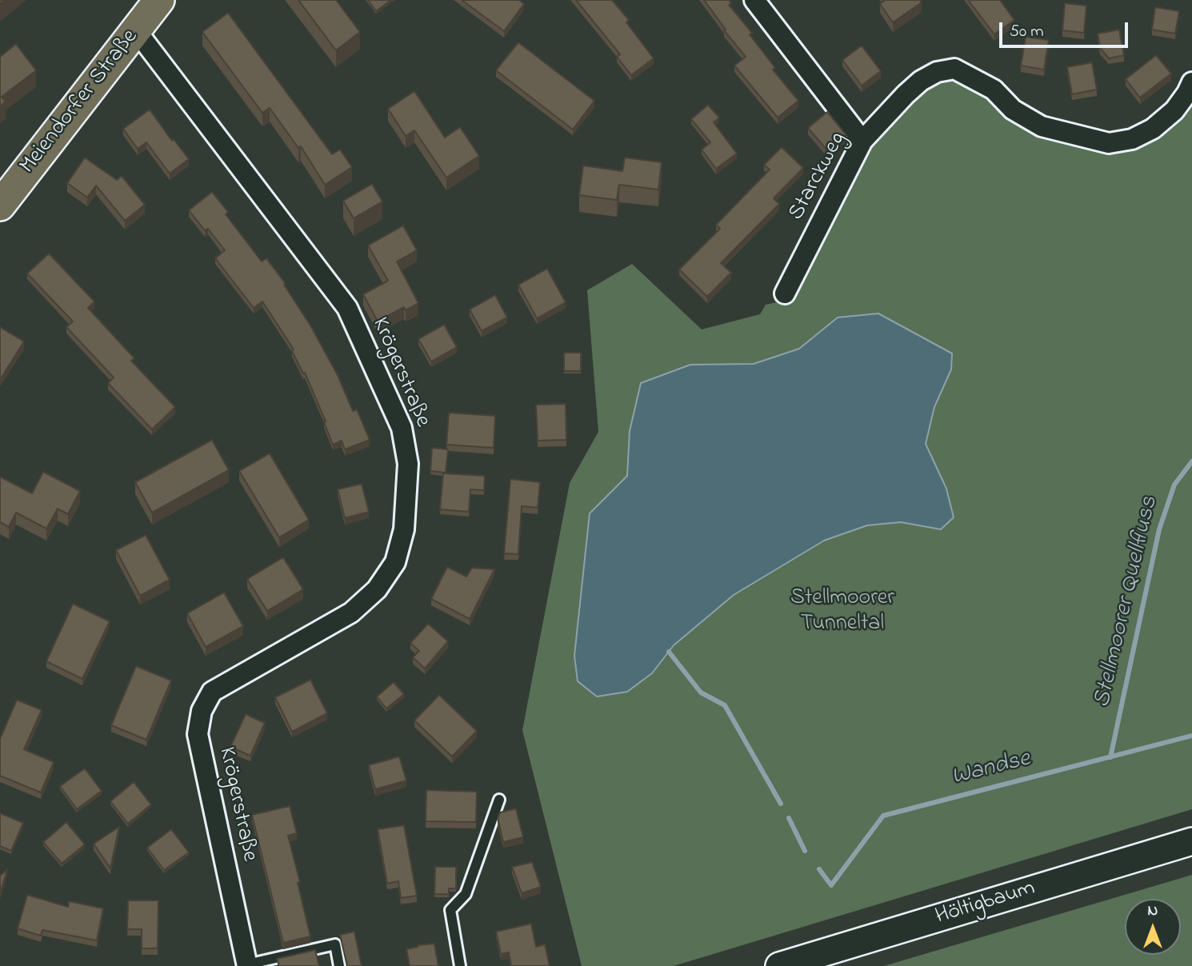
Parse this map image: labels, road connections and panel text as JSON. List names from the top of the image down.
{
  "streets": {
    "main road": ["Meiendorfer Straße", "Höltigbaum"],
    "street": ["Starckweg", "Krögerstraße"]
  },
  "crossings": [
    ["Meiendorfer Straße", "Krögerstraße"]
  ],
  "water": ["Stellmoorer Quellfluss", "Wandse"],
  "parks": ["Stellmoorer Tunneltal"],
  "scale_bar": "50 m",
  "north": "top"
}
